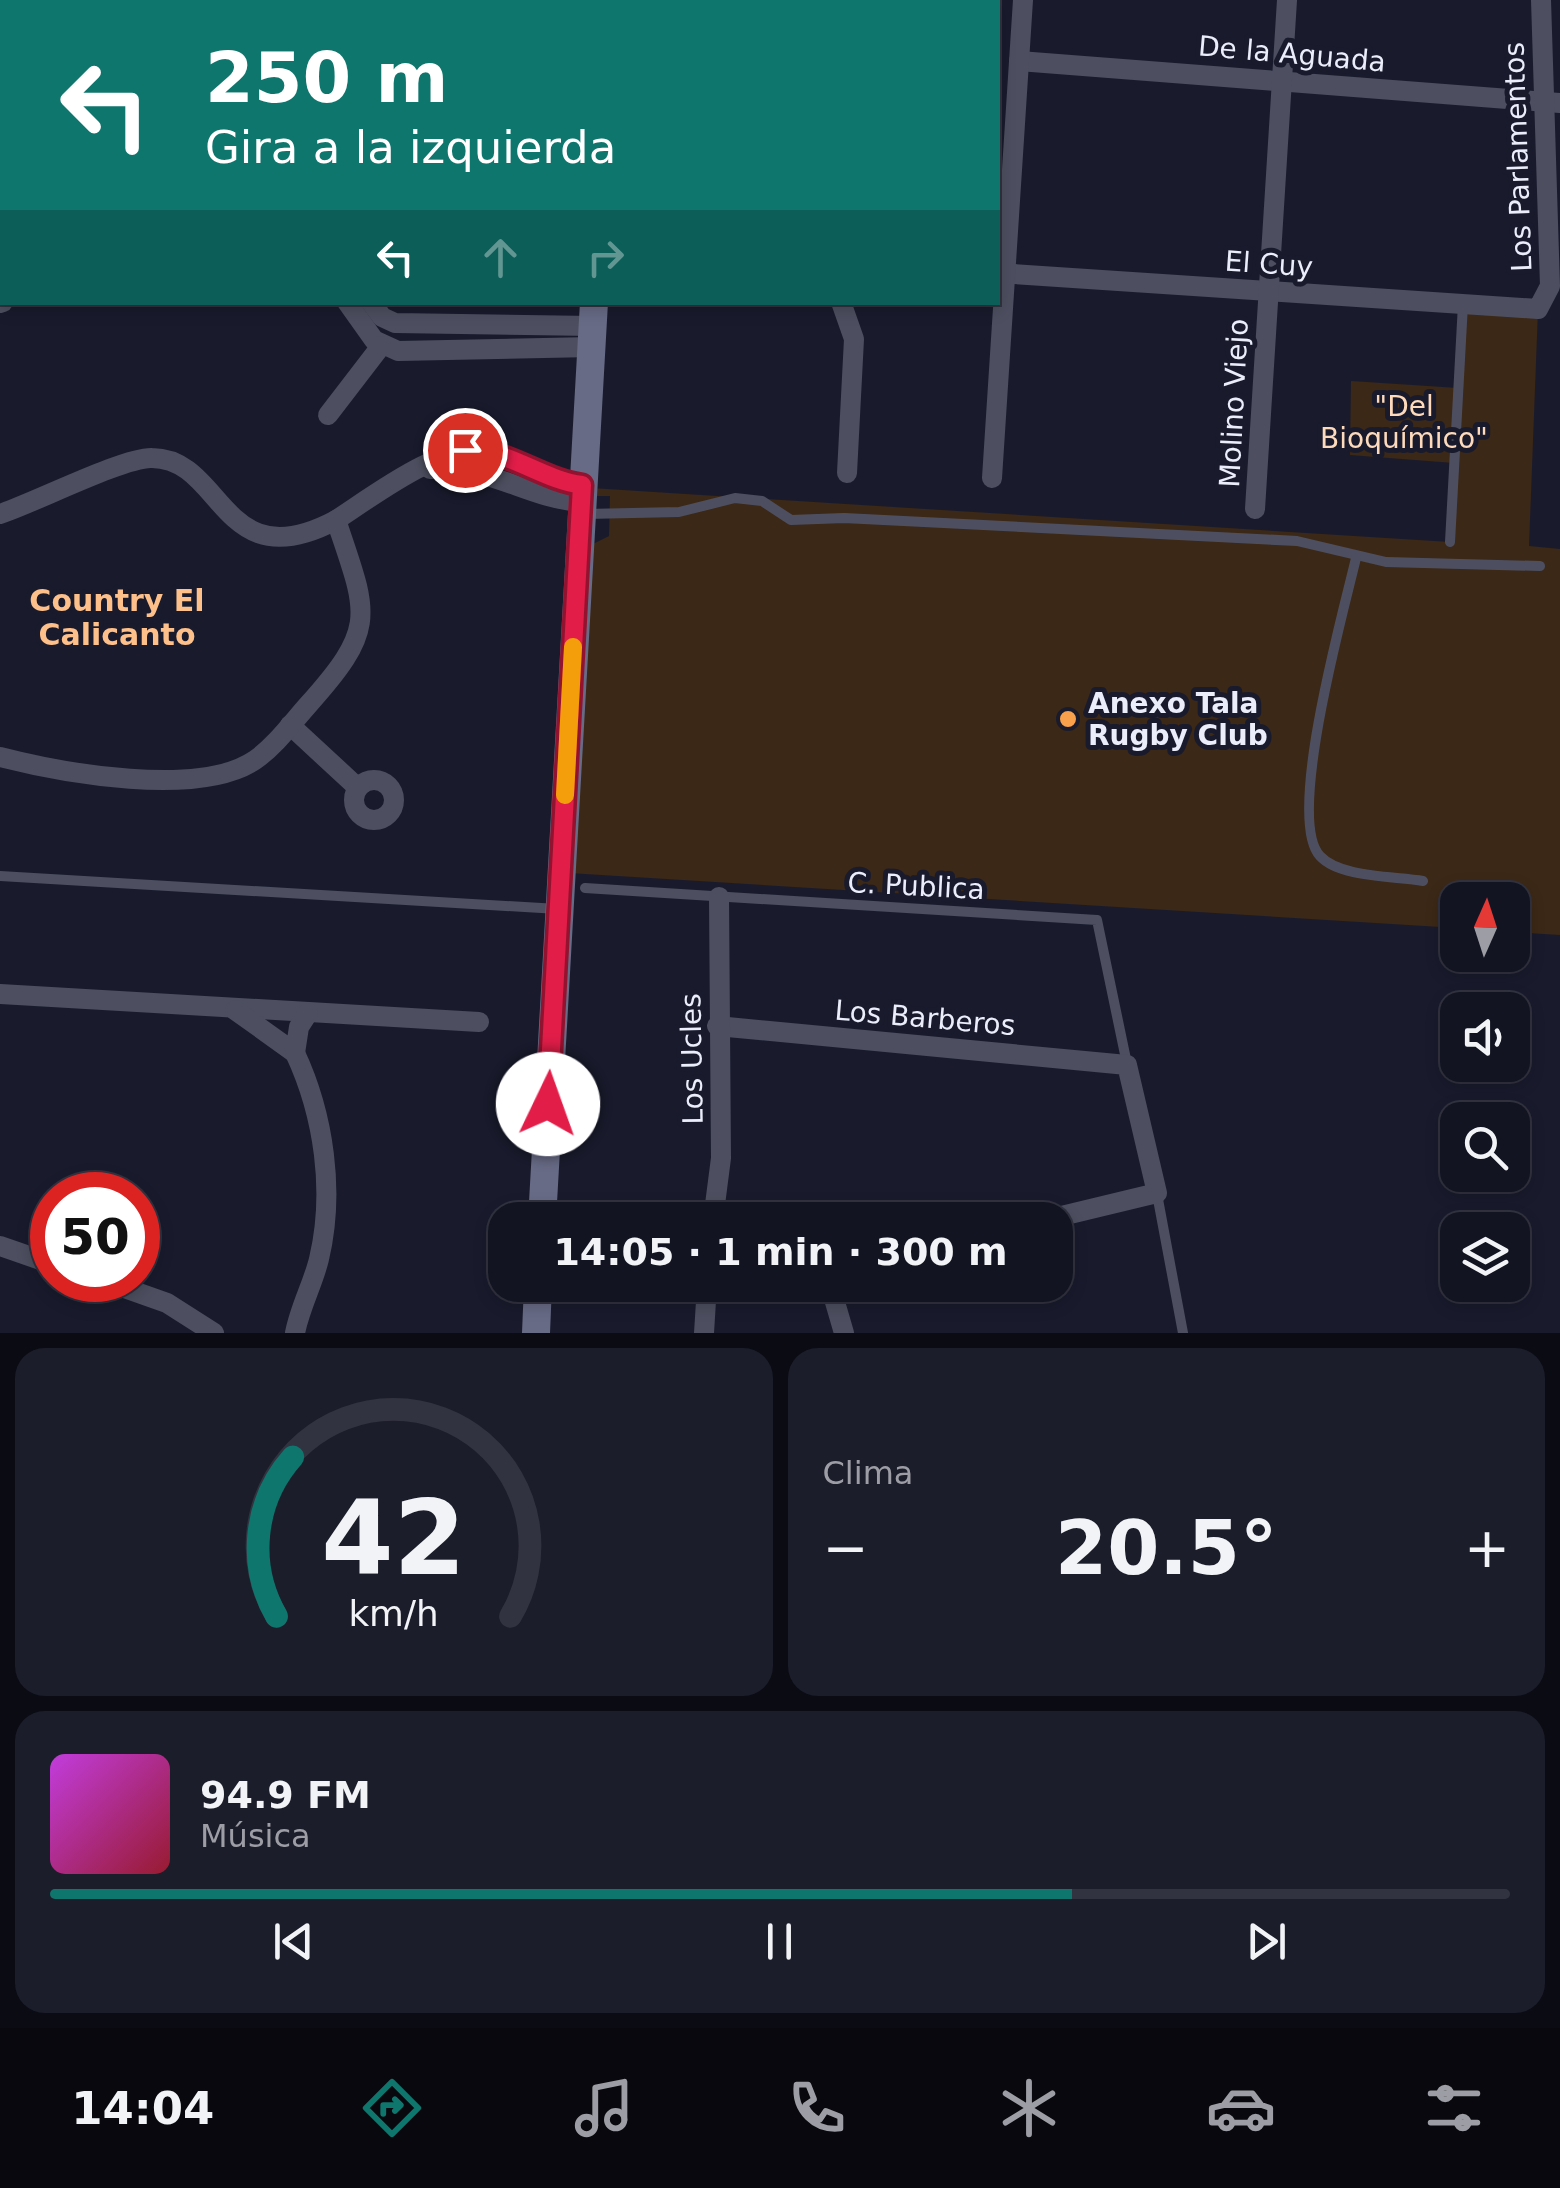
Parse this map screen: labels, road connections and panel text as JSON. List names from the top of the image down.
{
  "streets": {
    "street": [
      "De la Aguada",
      "Los Parlamentos",
      "El Cuy",
      "Molino Viejo",
      "Los Barberos",
      "Los Ucles"
    ],
    "lane": ["C. Publica"]
  },
  "crossings": [
    ["De la Aguada", "Los Parlamentos"],
    ["De la Aguada", "Molino Viejo"],
    ["Los Parlamentos", "El Cuy"],
    ["El Cuy", "Molino Viejo"],
    ["C. Publica", "Los Barberos"],
    ["C. Publica", "Los Ucles"],
    ["Los Barberos", "Los Ucles"]
  ],
  "districts": ["Country El Calicanto"],
  "parks": ["\"Del Bioquímico\""],
  "places": ["Anexo Tala Rugby Club"],
  "north": "top",
  "page": {
    "turn": ["250 m", "Gira a la izquierda"],
    "limit": "50",
    "trip": "14:05 · 1 min · 300 m",
    "tile": "Clima",
    "heat": ["−", "20.5°", "+"],
    "song": ["94.9 FM", "Música"],
    "tabs": "14:04",
    "gauge": ["42", "km/h"]
  }
}
